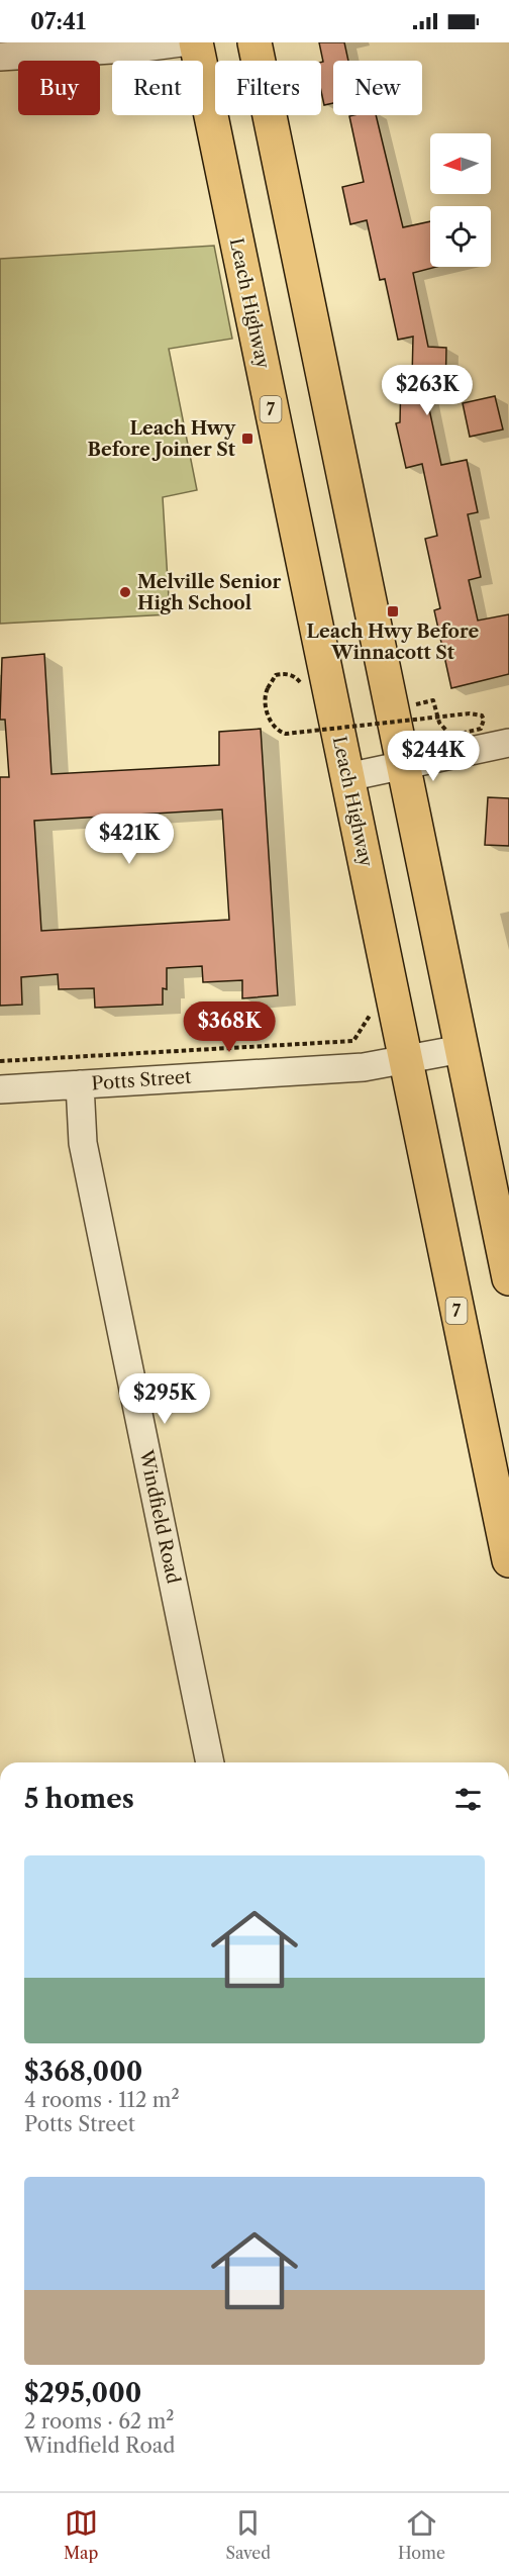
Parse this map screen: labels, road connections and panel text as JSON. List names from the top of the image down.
{
  "streets": {
    "highway": ["Leach Highway", "7"],
    "street": ["Potts Street", "Windfield Road"]
  },
  "crossings": [
    ["Leach Highway", "Potts Street"],
    ["Potts Street", "Windfield Road"]
  ],
  "places": {
    "transit": ["Leach Hwy Before Joiner St", "Leach Hwy Before Winnacott St"],
    "other": ["Melville Senior High School"]
  },
  "north": "left",
  "page": {
    "status": "07:41",
    "chip": [
      "Buy",
      "Rent",
      "Filters",
      "New"
    ],
    "price": [
      "$263K",
      "$244K",
      "$421K",
      "$368K",
      "$295K"
    ],
    "heading": "5 homes",
    "list": [
      {
        "name": "$368,000",
        "note": "4 rooms · 112 m² · Potts Street"
      },
      {
        "name": "$295,000",
        "note": "2 rooms · 62 m² · Windfield Road"
      }
    ],
    "tabs": ["Map", "Saved", "Home"]
  }
}
